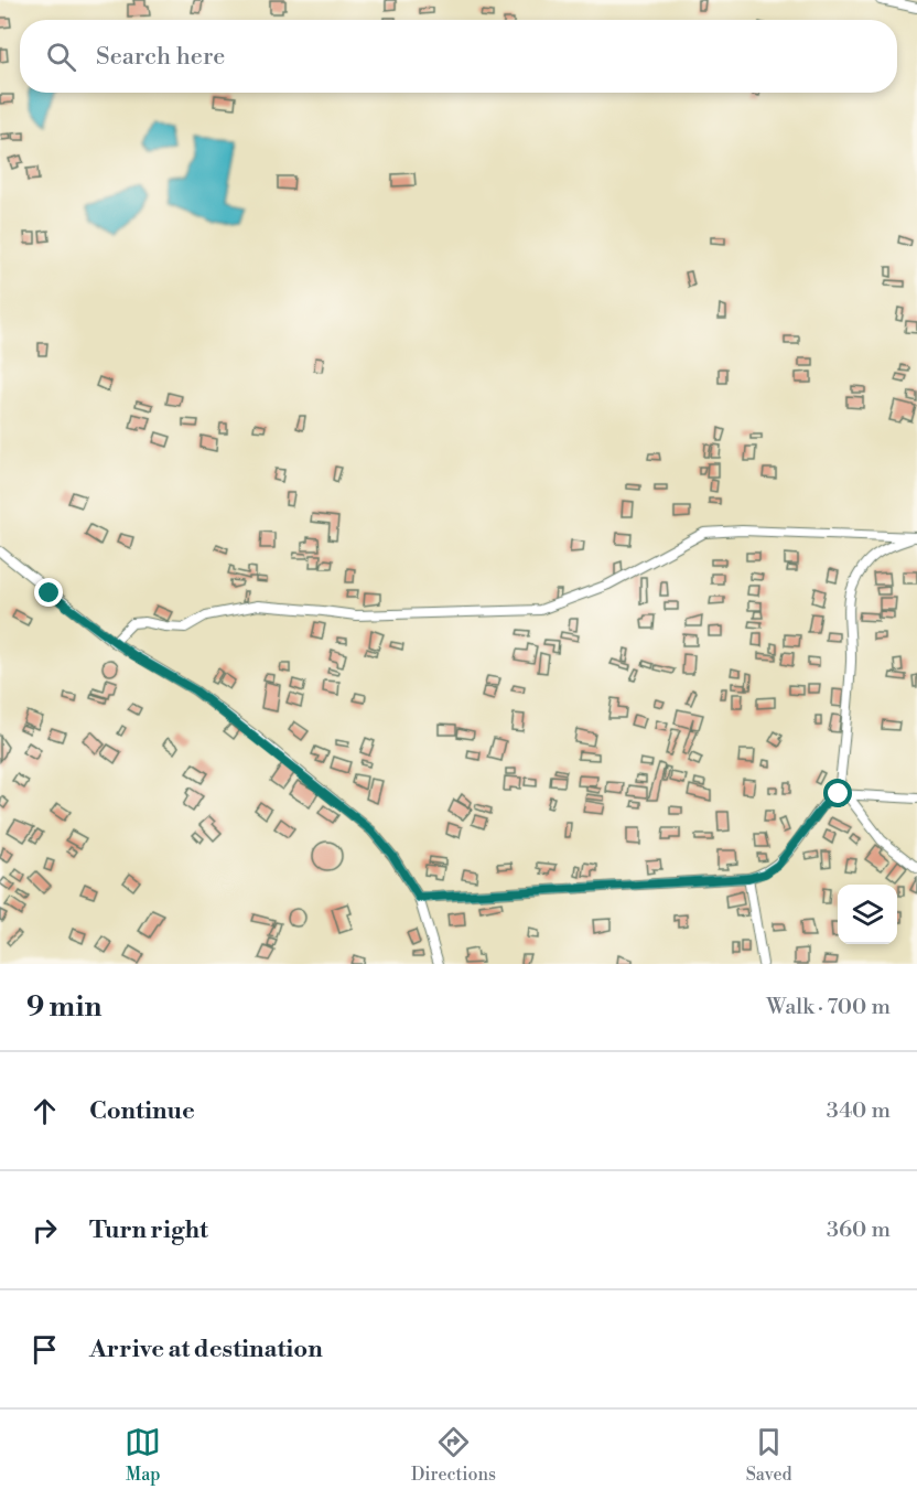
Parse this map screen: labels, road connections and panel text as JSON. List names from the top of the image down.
{
  "page": {
    "search": "Search here",
    "heading": ["9 min", "Walk · 700 m"],
    "list": [
      ["Continue", "340 m"],
      ["Turn right", "360 m"],
      "Arrive at destination"
    ],
    "nav": ["Map", "Directions", "Saved"]
  }
}
